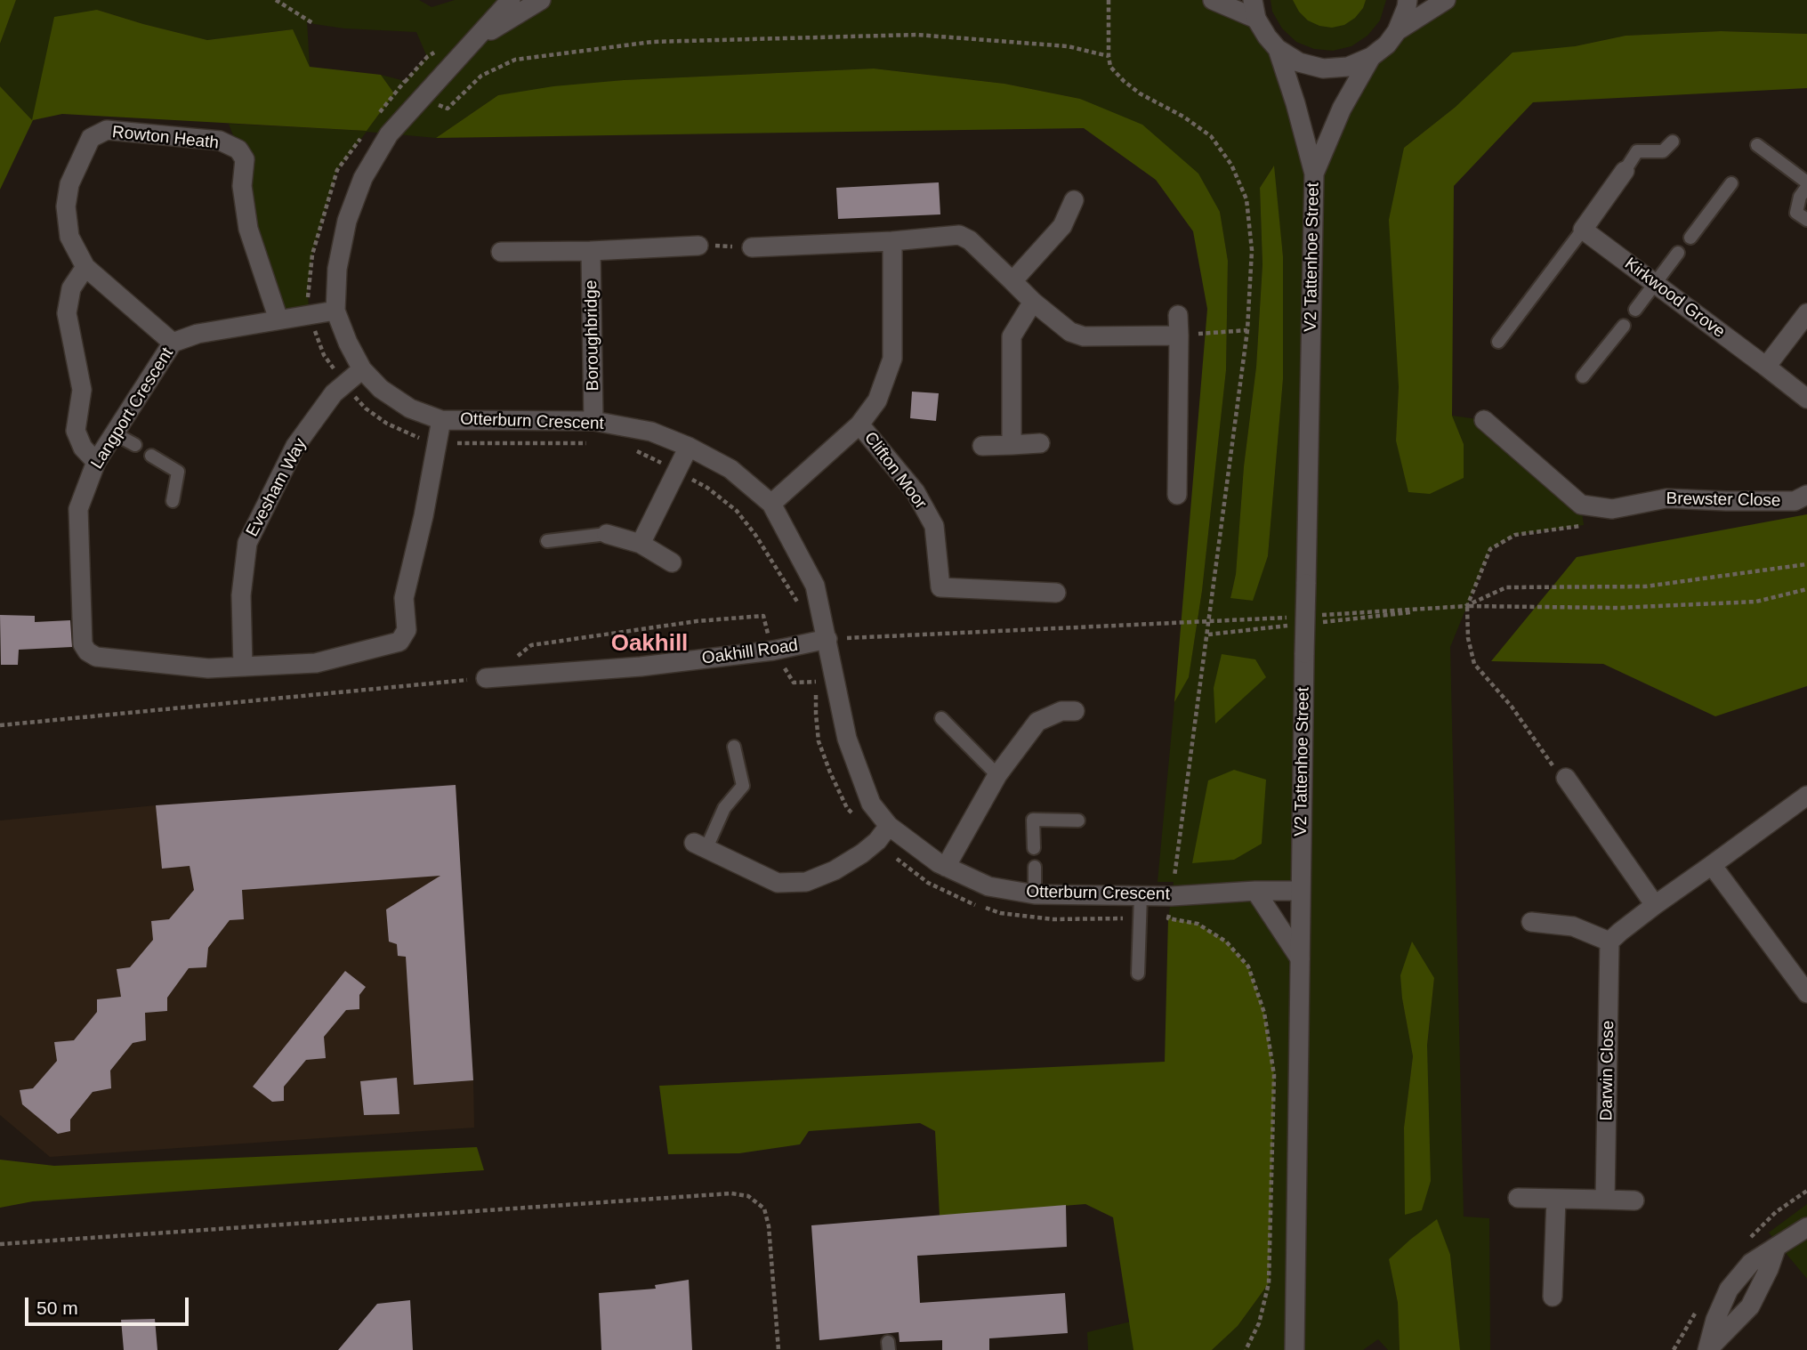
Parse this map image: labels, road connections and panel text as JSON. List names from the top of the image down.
{
  "streets": {
    "street": [
      "Rowton Heath",
      "V2 Tattenhoe Street",
      "Kirkwood Grove",
      "Boroughbridge",
      "Langport Crescent",
      "Otterburn Crescent",
      "Clifton Moor",
      "Evesham Way",
      "Brewster Close",
      "Oakhill Road",
      "Darwin Close"
    ]
  },
  "crossings": [
    ["Rowton Heath", "Langport Crescent"],
    ["V2 Tattenhoe Street", "Otterburn Crescent"],
    ["Boroughbridge", "Otterburn Crescent"],
    ["Langport Crescent", "Otterburn Crescent"],
    ["Langport Crescent", "Evesham Way"],
    ["Otterburn Crescent", "Clifton Moor"],
    ["Otterburn Crescent", "Evesham Way"],
    ["Otterburn Crescent", "Oakhill Road"]
  ],
  "districts": ["Oakhill"],
  "scale_bar": "50 m"
}
